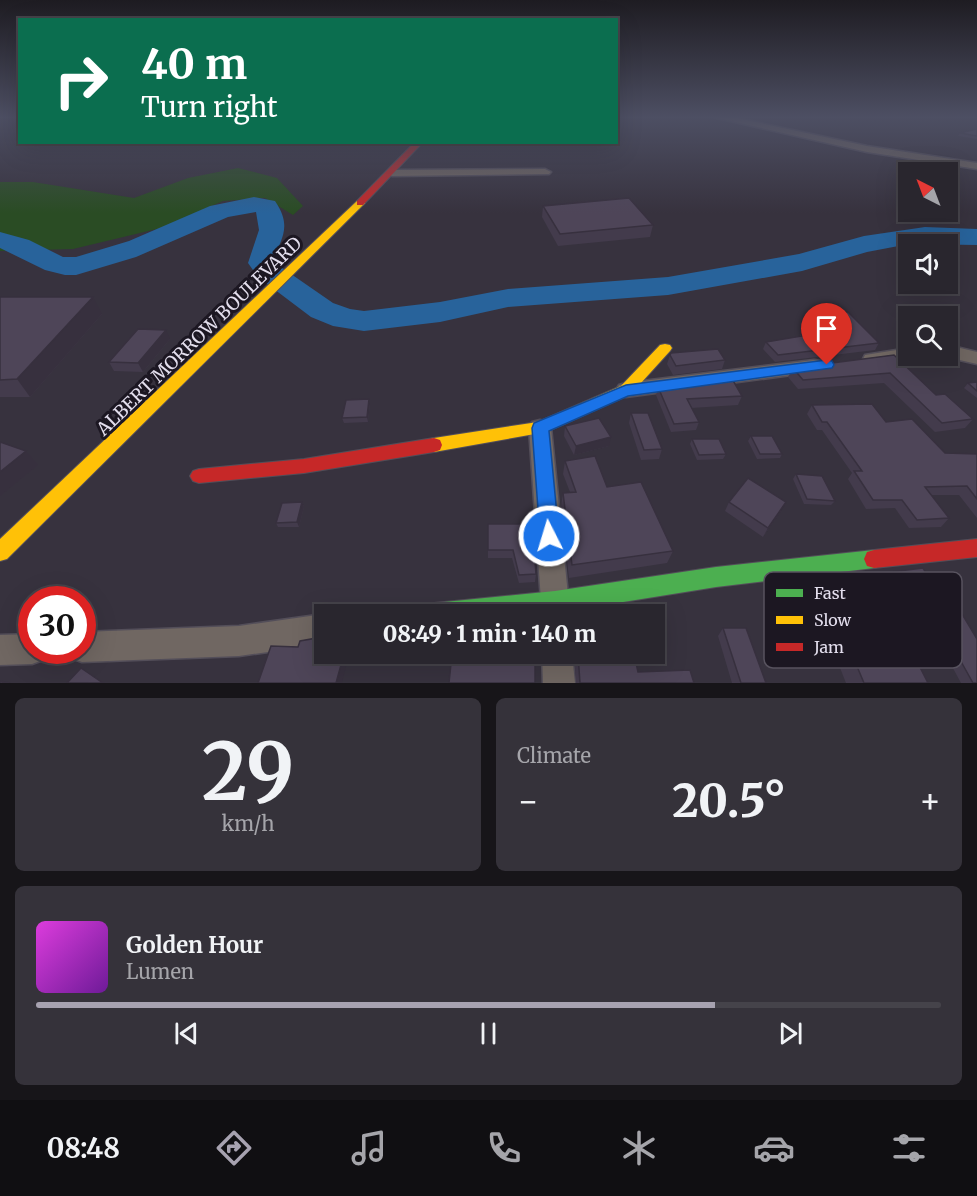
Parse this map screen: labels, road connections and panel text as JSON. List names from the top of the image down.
{
  "streets": {
    "main road": ["ALBERT MORROW BOULEVARD"]
  },
  "legend": ["Fast", "Slow", "Jam"],
  "north": "top left",
  "page": {
    "turn": ["40 m", "Turn right"],
    "limit": "30",
    "trip": "08:49 · 1 min · 140 m",
    "tile": [
      ["29", "km/h"],
      "Climate"
    ],
    "heat": ["−", "20.5°", "+"],
    "song": ["Golden Hour", "Lumen"],
    "tabs": "08:48"
  }
}
